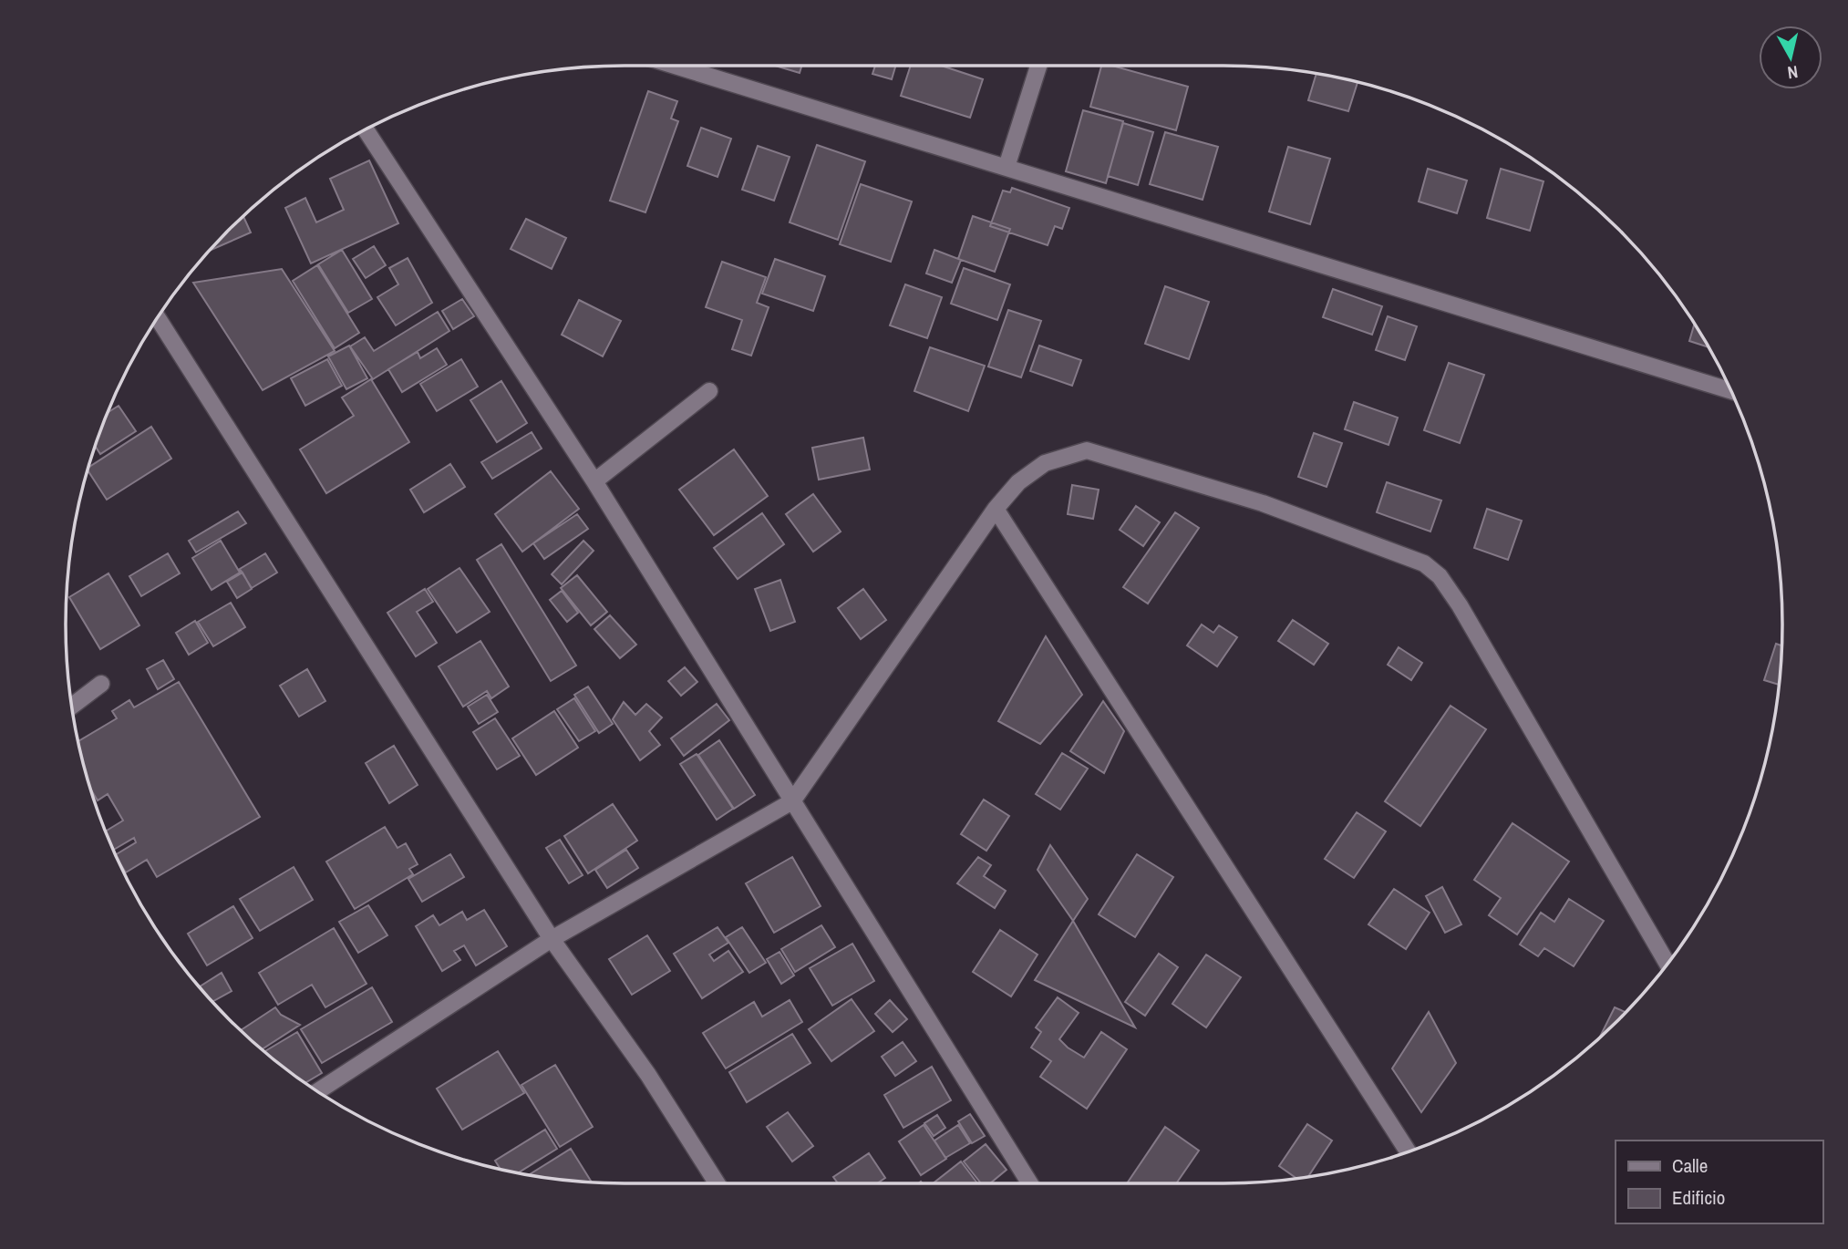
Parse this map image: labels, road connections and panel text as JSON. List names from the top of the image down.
{
  "legend": ["Calle", "Edificio"],
  "north": "bottom"
}
